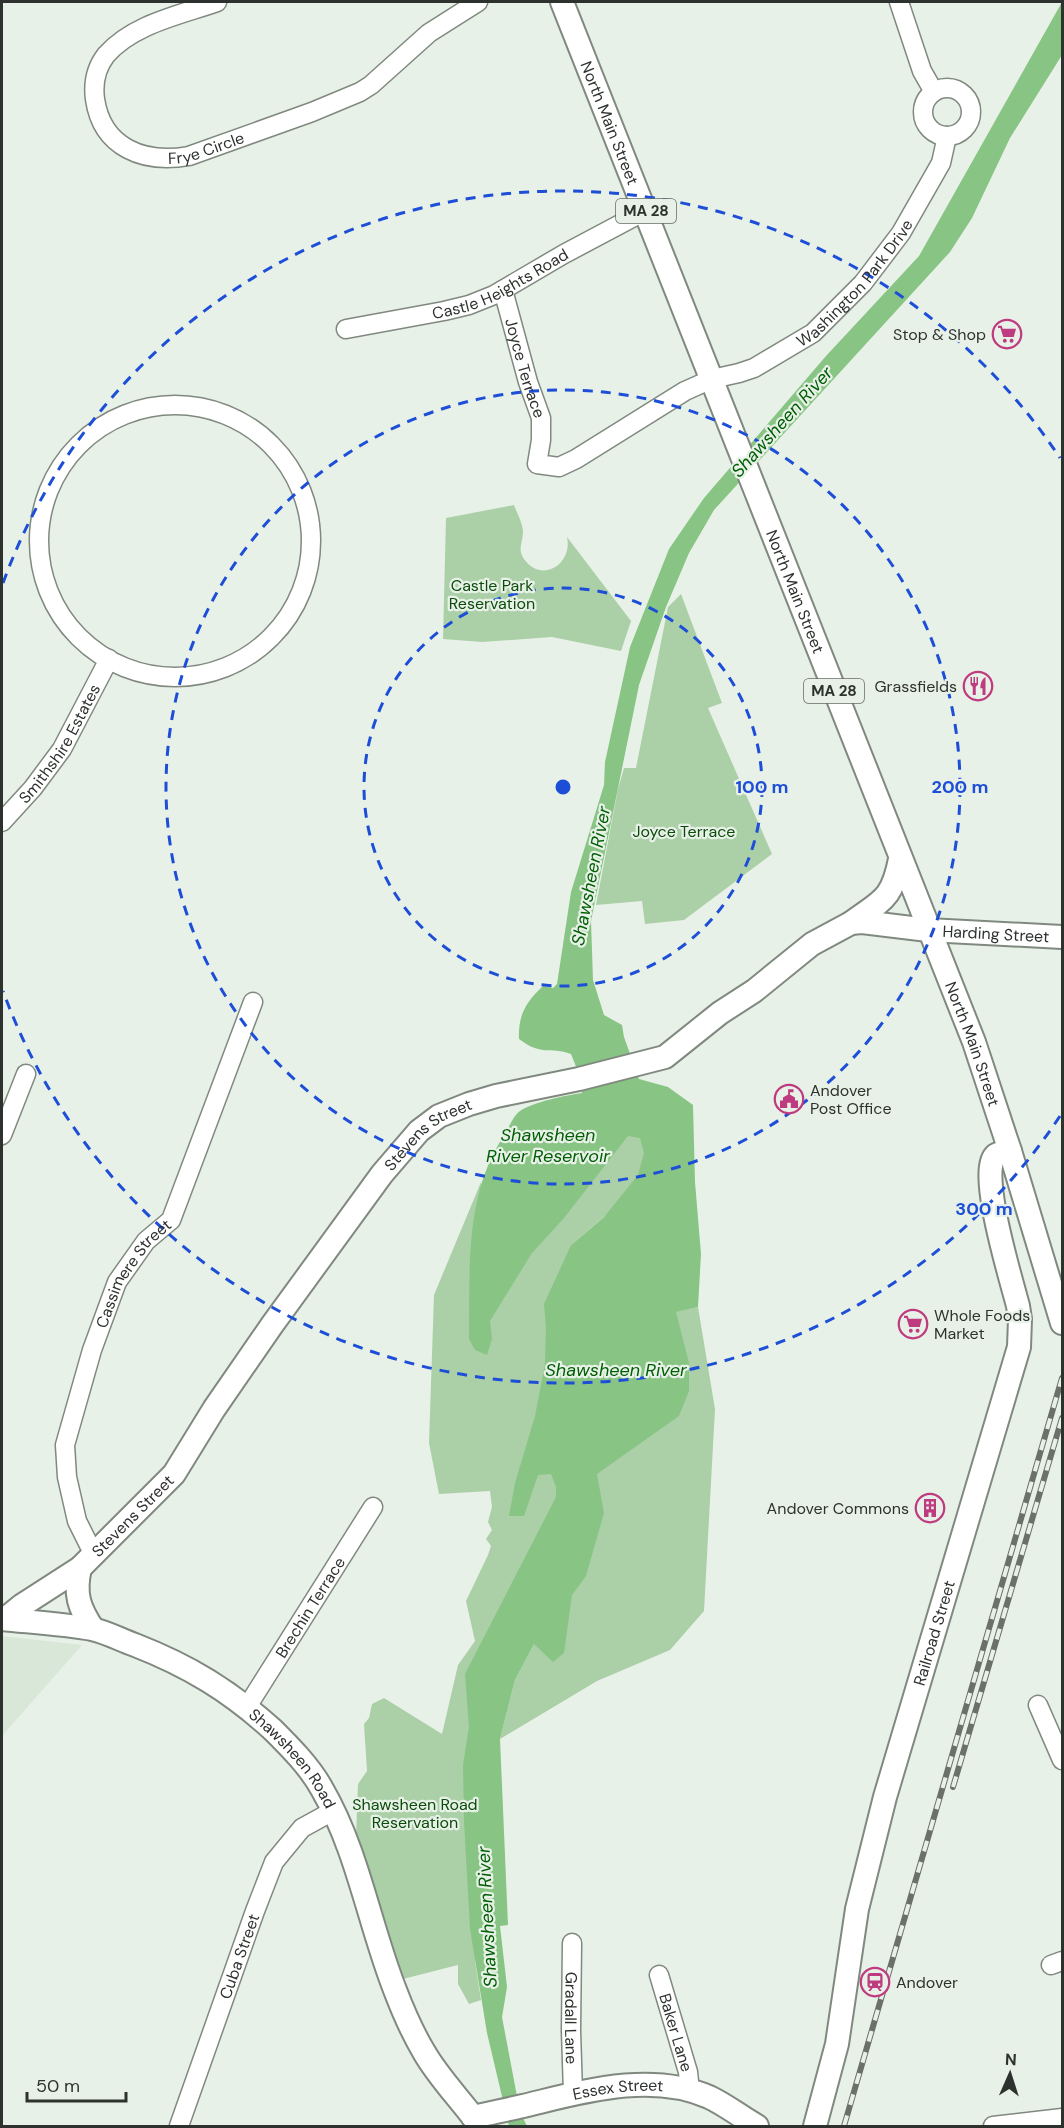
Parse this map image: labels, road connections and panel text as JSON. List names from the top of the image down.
{
  "streets": {
    "main road": [
      "North Main Street",
      "MA 28",
      "Harding Street",
      "Stevens Street",
      "Railroad Street",
      "Shawsheen Road",
      "Essex Street"
    ],
    "street": [
      "Frye Circle",
      "Washington Park Drive",
      "Castle Heights Road",
      "Joyce Terrace",
      "Smithshire Estates",
      "Cassimere Street",
      "Brechin Terrace",
      "Cuba Street",
      "Gradall Lane",
      "Baker Lane"
    ]
  },
  "crossings": [
    ["North Main Street", "Washington Park Drive"],
    ["North Main Street", "Castle Heights Road"],
    ["North Main Street", "Joyce Terrace"],
    ["North Main Street", "Harding Street"],
    ["North Main Street", "Stevens Street"],
    ["North Main Street", "Railroad Street"],
    ["Washington Park Drive", "Joyce Terrace"],
    ["Castle Heights Road", "Joyce Terrace"],
    ["Stevens Street", "Cassimere Street"],
    ["Stevens Street", "Shawsheen Road"],
    ["Brechin Terrace", "Shawsheen Road"],
    ["Shawsheen Road", "Cuba Street"],
    ["Shawsheen Road", "Essex Street"],
    ["Gradall Lane", "Essex Street"],
    ["Baker Lane", "Essex Street"]
  ],
  "water": ["Shawsheen River", "Shawsheen River Reservoir"],
  "parks": ["Castle Park Reservation", "Joyce Terrace", "Shawsheen Road Reservation"],
  "places": {
    "supermarket": ["Stop & Shop", "Whole Foods Market"],
    "restaurant": ["Grassfields"],
    "public building": ["Andover Post Office"],
    "building": ["Andover Commons"],
    "station": ["Andover"]
  },
  "scale_bar": "50 m",
  "north": "top",
  "rings": ["100 m", "200 m", "300 m"]
}
